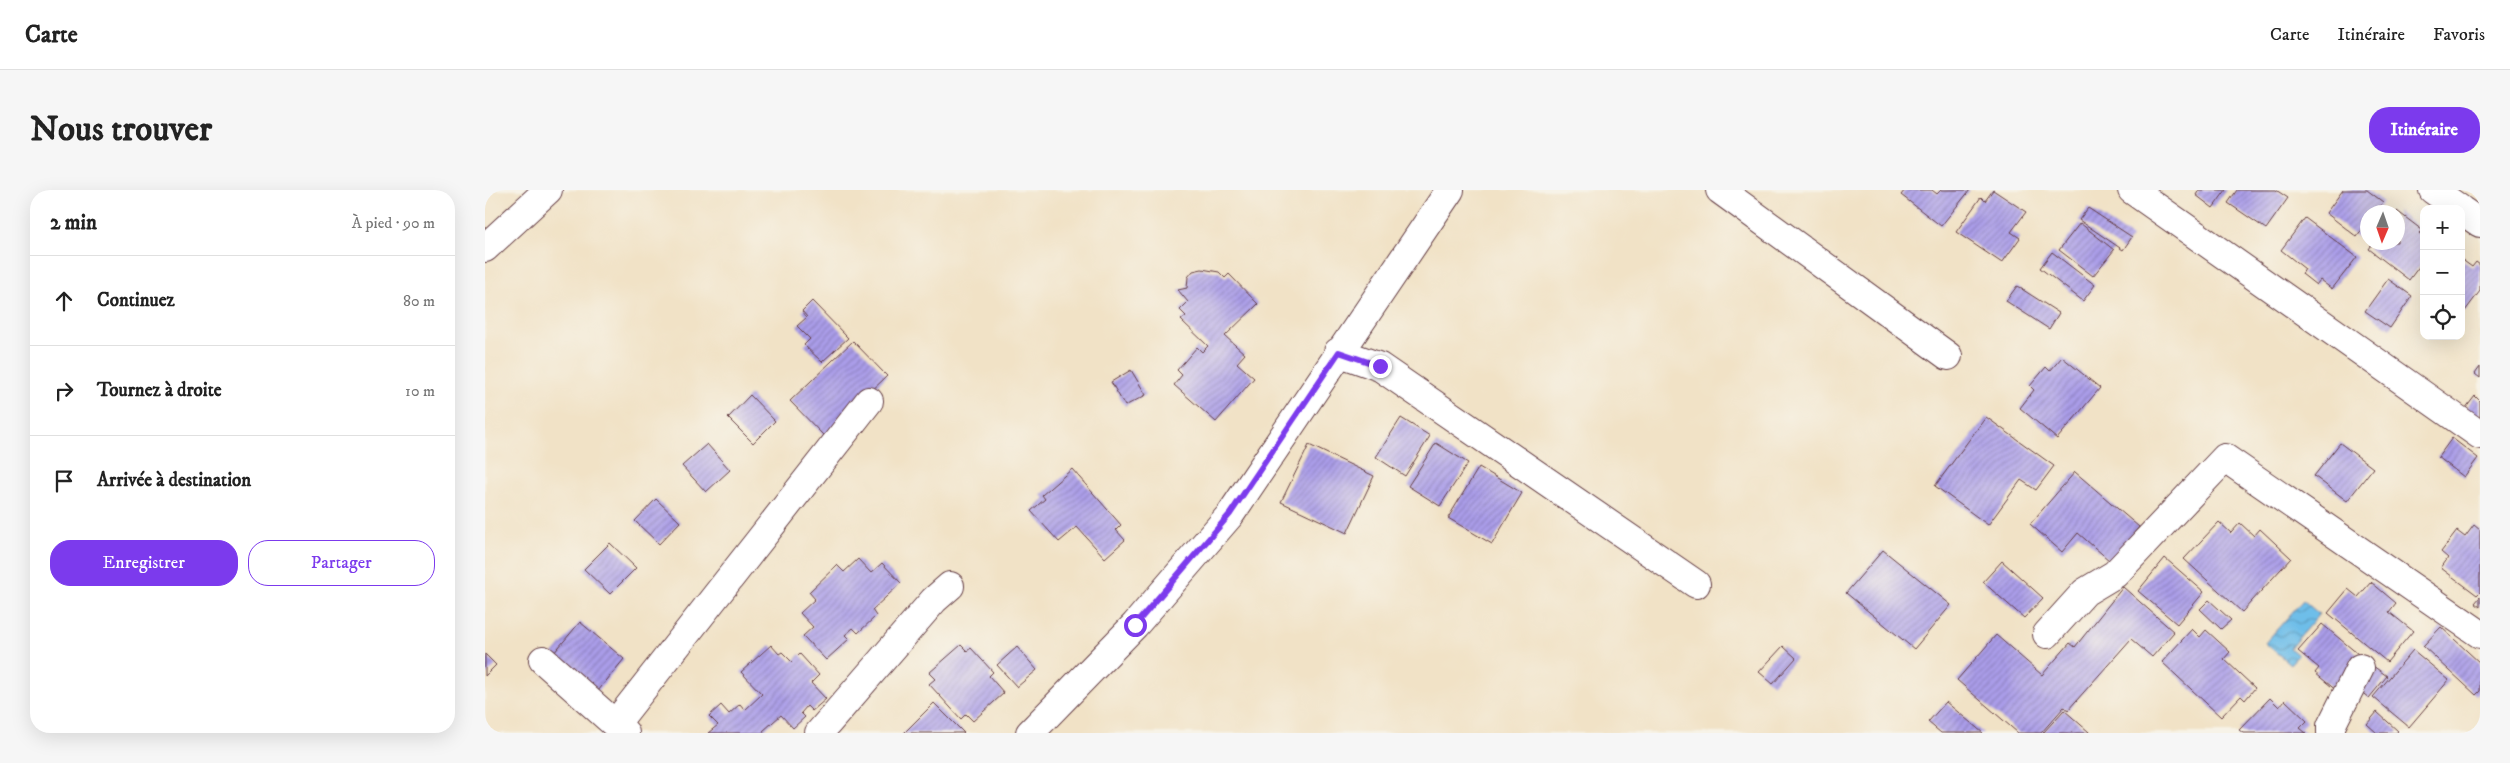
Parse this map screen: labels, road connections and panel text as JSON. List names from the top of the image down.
{
  "north": "bottom",
  "page": {
    "header": "Carte",
    "nav": ["Carte", "Itinéraire", "Favoris"],
    "buttons": [
      "Itinéraire",
      ["Enregistrer", "Partager"]
    ],
    "title": "Nous trouver",
    "heading": ["2 min", "À pied · 90 m"],
    "map_buttons": ["+", "−"],
    "list": [
      ["Continuez", "80 m"],
      ["Tournez à droite", "10 m"],
      "Arrivée à destination"
    ]
  }
}
